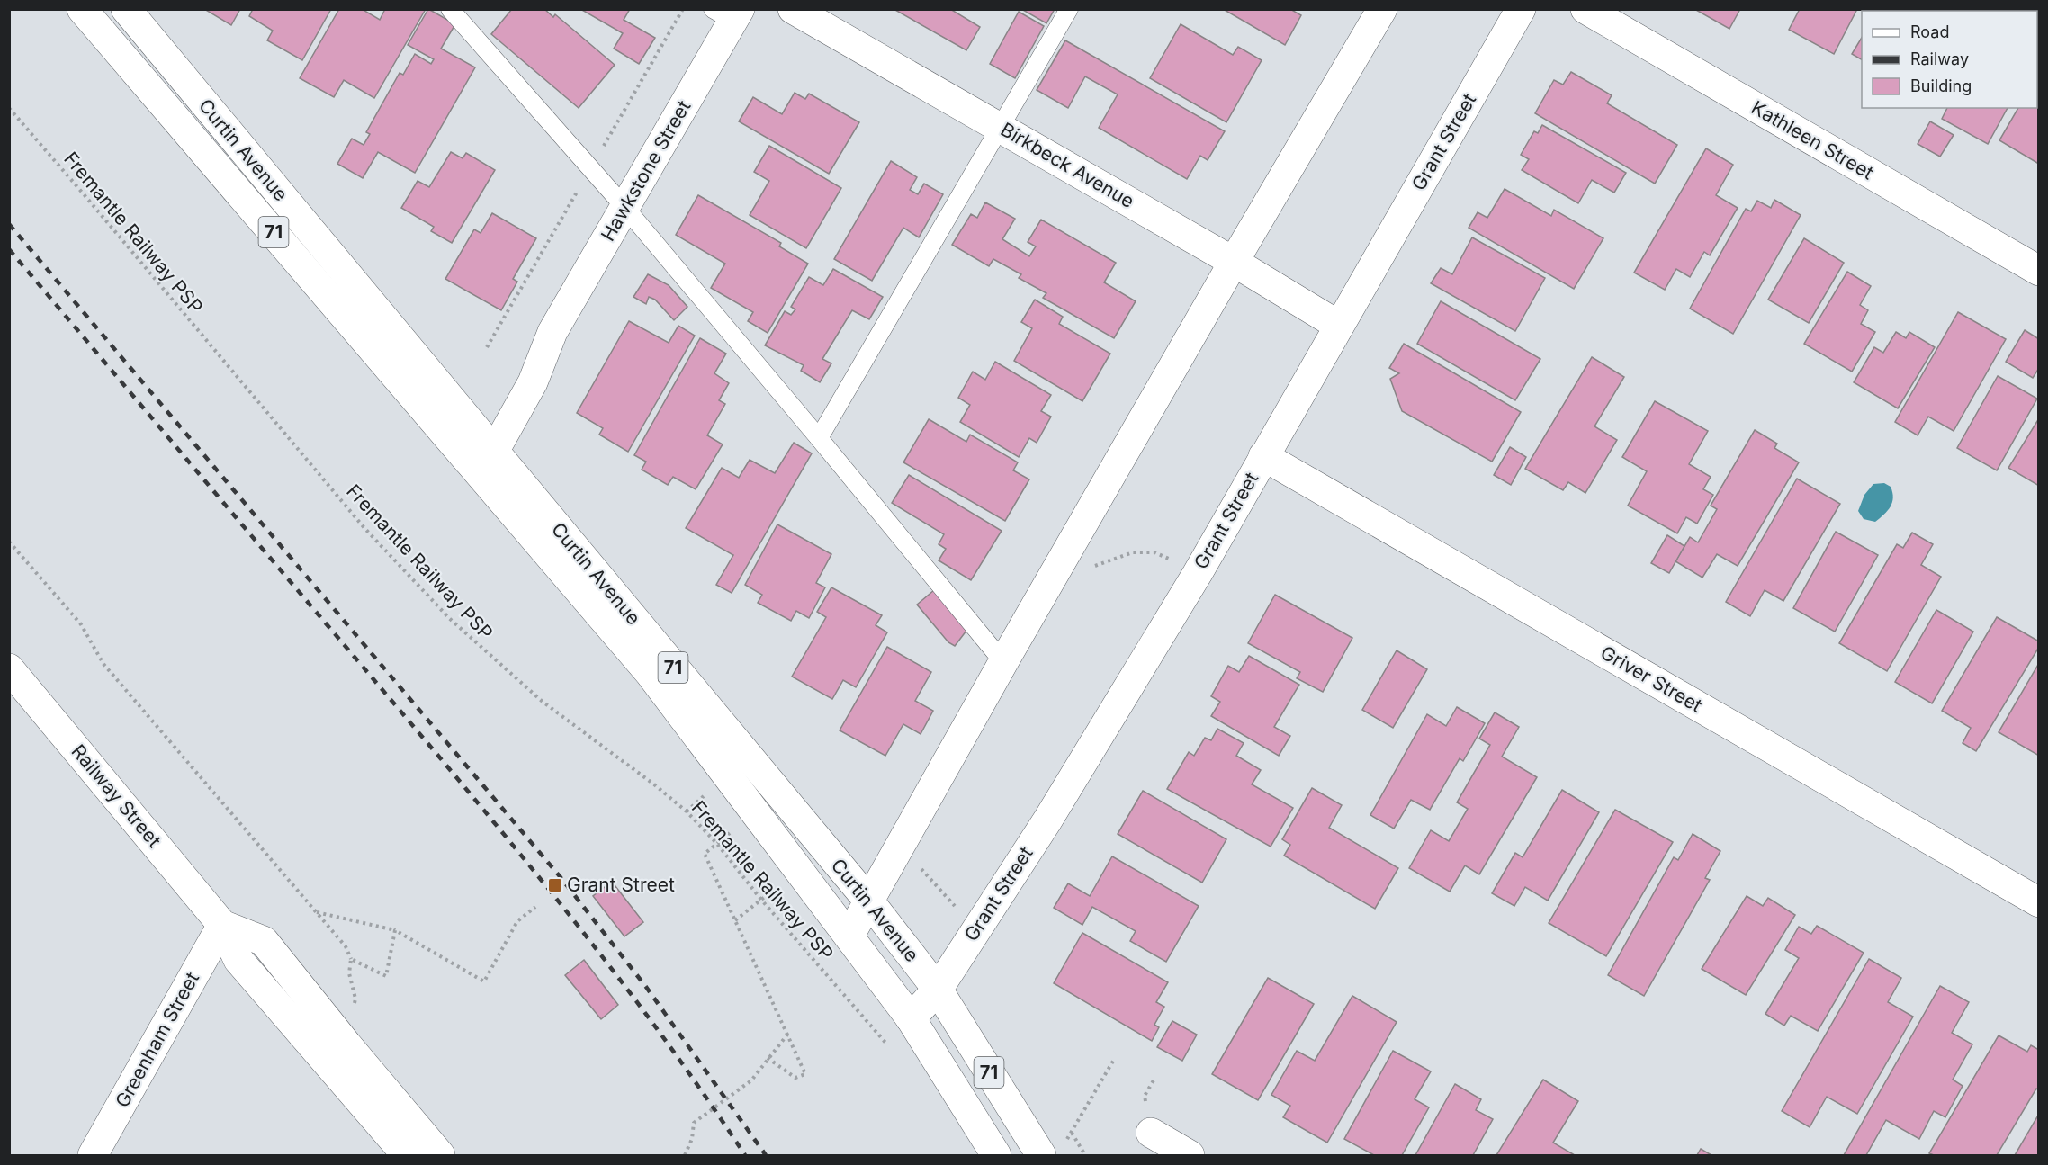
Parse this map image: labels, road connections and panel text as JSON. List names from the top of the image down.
{
  "streets": {
    "main road": [
      "Kathleen Street",
      "Grant Street",
      "Curtin Avenue",
      "Birkbeck Avenue",
      "Hawkstone Street",
      "71",
      "Griver Street",
      "Railway Street",
      "Greenham Street"
    ],
    "path": ["Fremantle Railway PSP"]
  },
  "crossings": [
    ["Grant Street", "Curtin Avenue"],
    ["Grant Street", "Birkbeck Avenue"],
    ["Grant Street", "Griver Street"],
    ["Curtin Avenue", "Hawkstone Street"],
    ["Railway Street", "Greenham Street"]
  ],
  "places": {
    "transit": ["Grant Street"]
  },
  "legend": ["Road", "Railway", "Building"]
}
